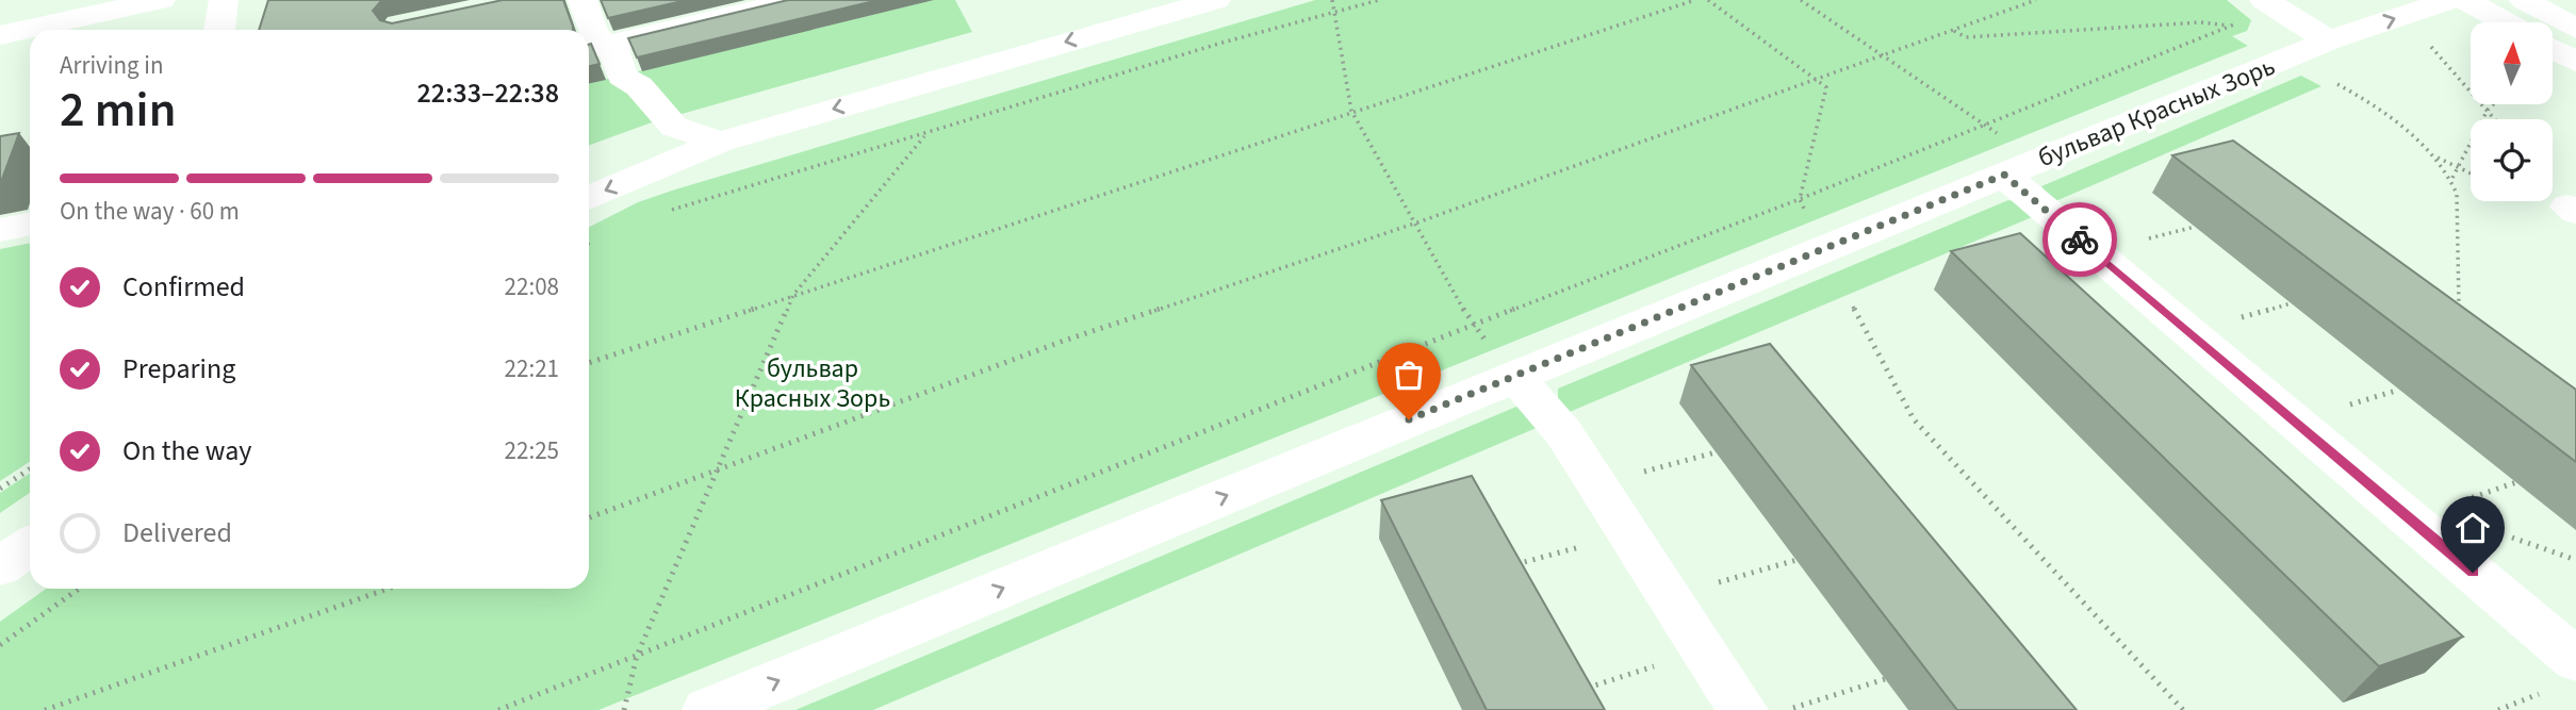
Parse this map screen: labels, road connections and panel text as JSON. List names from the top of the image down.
{
  "streets": {
    "street": ["бульвар Красных Зорь"]
  },
  "one_way": ["бульвар Красных Зорь"],
  "parks": ["бульвар Красных Зорь"],
  "north": "top",
  "page": {
    "heading": ["2 min", "Arriving in", "22:33–22:38"],
    "bar": "On the way · 60 m",
    "list": [
      ["Confirmed", "22:08"],
      ["Preparing", "22:21"],
      ["On the way", "22:25"],
      "Delivered"
    ]
  }
}
